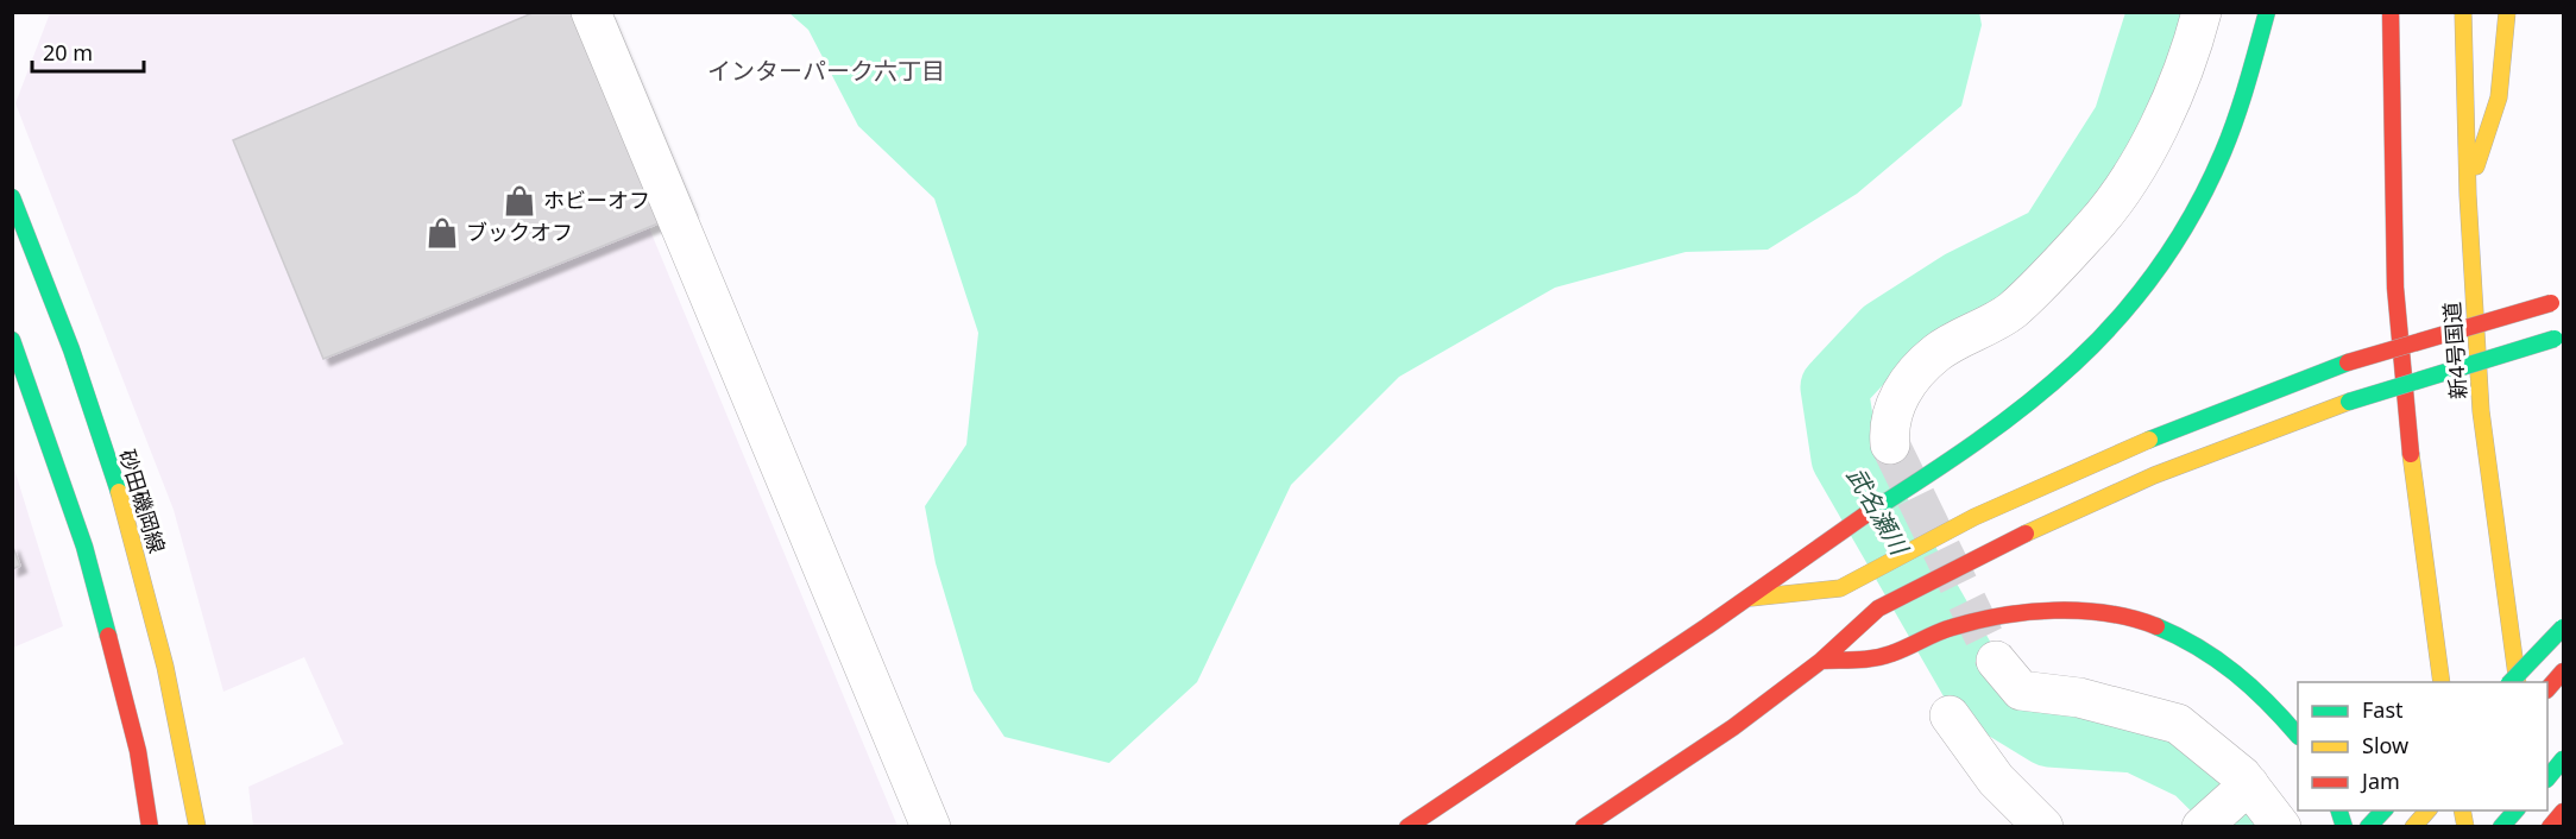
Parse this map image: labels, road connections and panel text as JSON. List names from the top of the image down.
{
  "streets": {
    "main road": ["新4号国道", "砂田磯岡線"]
  },
  "districts": ["インターパーク六丁目"],
  "water": ["武名瀬川"],
  "places": {
    "shop": ["ホビーオフ", "ブックオフ"]
  },
  "legend": ["Fast", "Slow", "Jam"],
  "scale_bar": "20 m"
}
